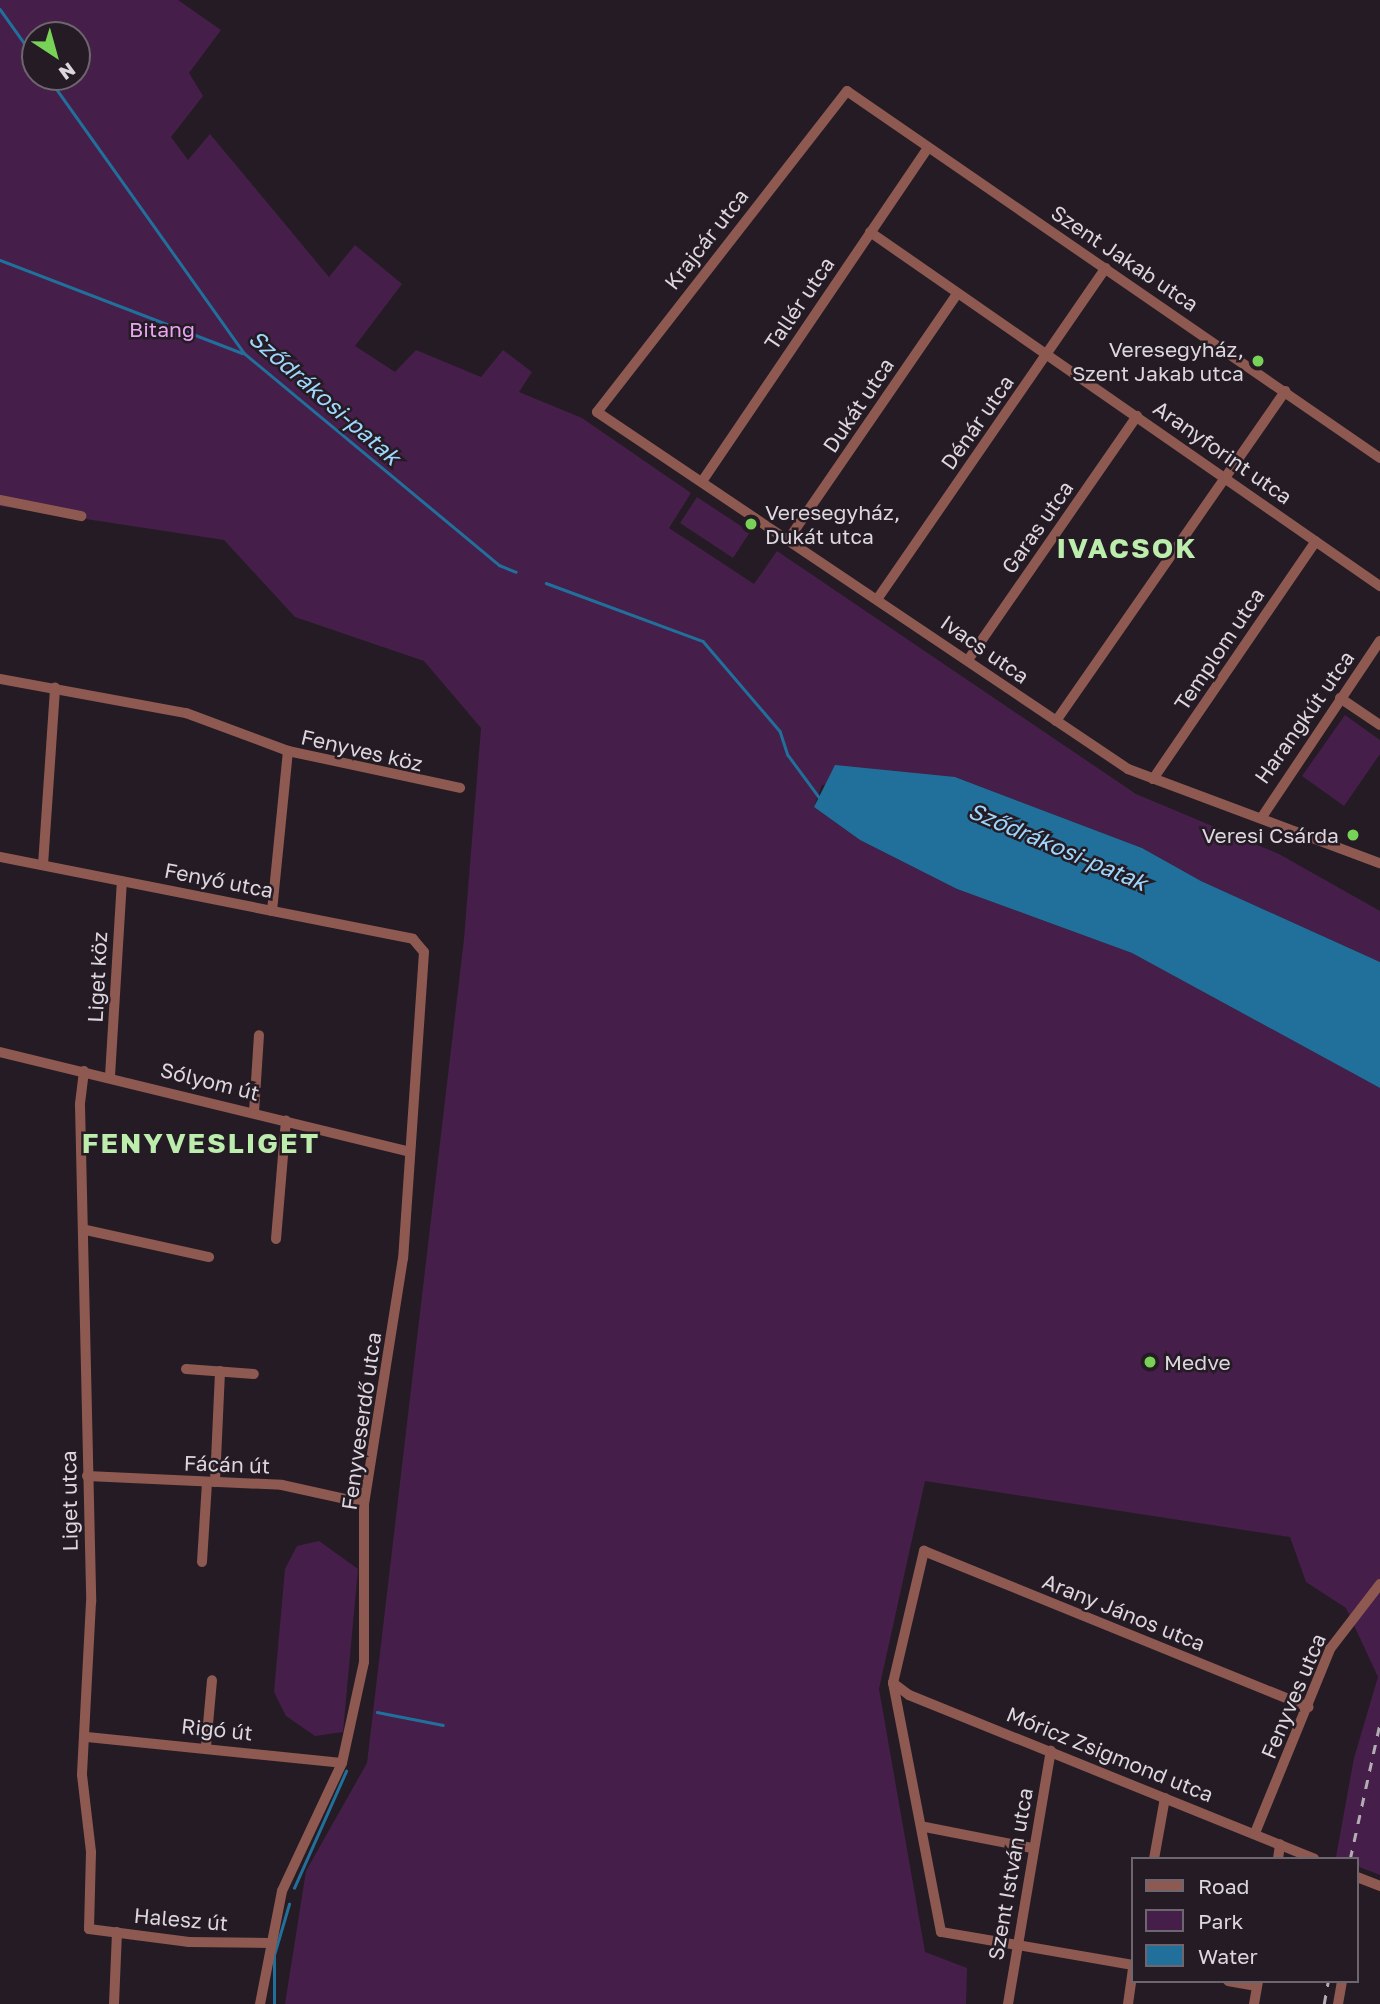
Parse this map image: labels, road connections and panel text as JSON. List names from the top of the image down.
{
  "streets": {
    "street": [
      "Krajcár utca",
      "Szent Jakab utca",
      "Tallér utca",
      "Dukát utca",
      "Dénár utca",
      "Aranyforint utca",
      "Garas utca",
      "Ivacs utca",
      "Templom utca",
      "Harangkút utca",
      "Fenyves köz",
      "Fenyő utca",
      "Liget köz",
      "Sólyom út",
      "Fenyveserdő utca",
      "Fácán út",
      "Liget utca",
      "Arany János utca",
      "Fenyves utca",
      "Rigó út",
      "Móricz Zsigmond utca",
      "Szent István utca",
      "Halesz út"
    ]
  },
  "crossings": [
    ["Krajcár utca", "Szent Jakab utca"],
    ["Krajcár utca", "Ivacs utca"],
    ["Szent Jakab utca", "Tallér utca"],
    ["Szent Jakab utca", "Dénár utca"],
    ["Tallér utca", "Aranyforint utca"],
    ["Tallér utca", "Ivacs utca"],
    ["Dukát utca", "Aranyforint utca"],
    ["Dukát utca", "Ivacs utca"],
    ["Dénár utca", "Aranyforint utca"],
    ["Dénár utca", "Ivacs utca"],
    ["Aranyforint utca", "Garas utca"],
    ["Aranyforint utca", "Templom utca"],
    ["Garas utca", "Ivacs utca"],
    ["Ivacs utca", "Templom utca"],
    ["Ivacs utca", "Harangkút utca"],
    ["Fenyves köz", "Fenyő utca"],
    ["Fenyő utca", "Liget köz"],
    ["Fenyő utca", "Fenyveserdő utca"],
    ["Liget köz", "Sólyom út"],
    ["Sólyom út", "Fenyveserdő utca"],
    ["Sólyom út", "Liget utca"],
    ["Fenyveserdő utca", "Fácán út"],
    ["Fenyveserdő utca", "Rigó út"],
    ["Fenyveserdő utca", "Halesz út"],
    ["Fácán út", "Liget utca"],
    ["Liget utca", "Rigó út"],
    ["Liget utca", "Halesz út"],
    ["Arany János utca", "Fenyves utca"],
    ["Arany János utca", "Móricz Zsigmond utca"],
    ["Fenyves utca", "Móricz Zsigmond utca"],
    ["Móricz Zsigmond utca", "Szent István utca"]
  ],
  "districts": ["IVACSOK", "FENYVESLIGET"],
  "water": ["Sződrákosi-patak"],
  "parks": ["Bitang"],
  "places": [
    "Veresegyház, Szent Jakab utca",
    "Veresegyház, Dukát utca",
    "Veresi Csárda",
    "Medve"
  ],
  "legend": ["Road", "Park", "Water"],
  "north": "bottom right"
}
